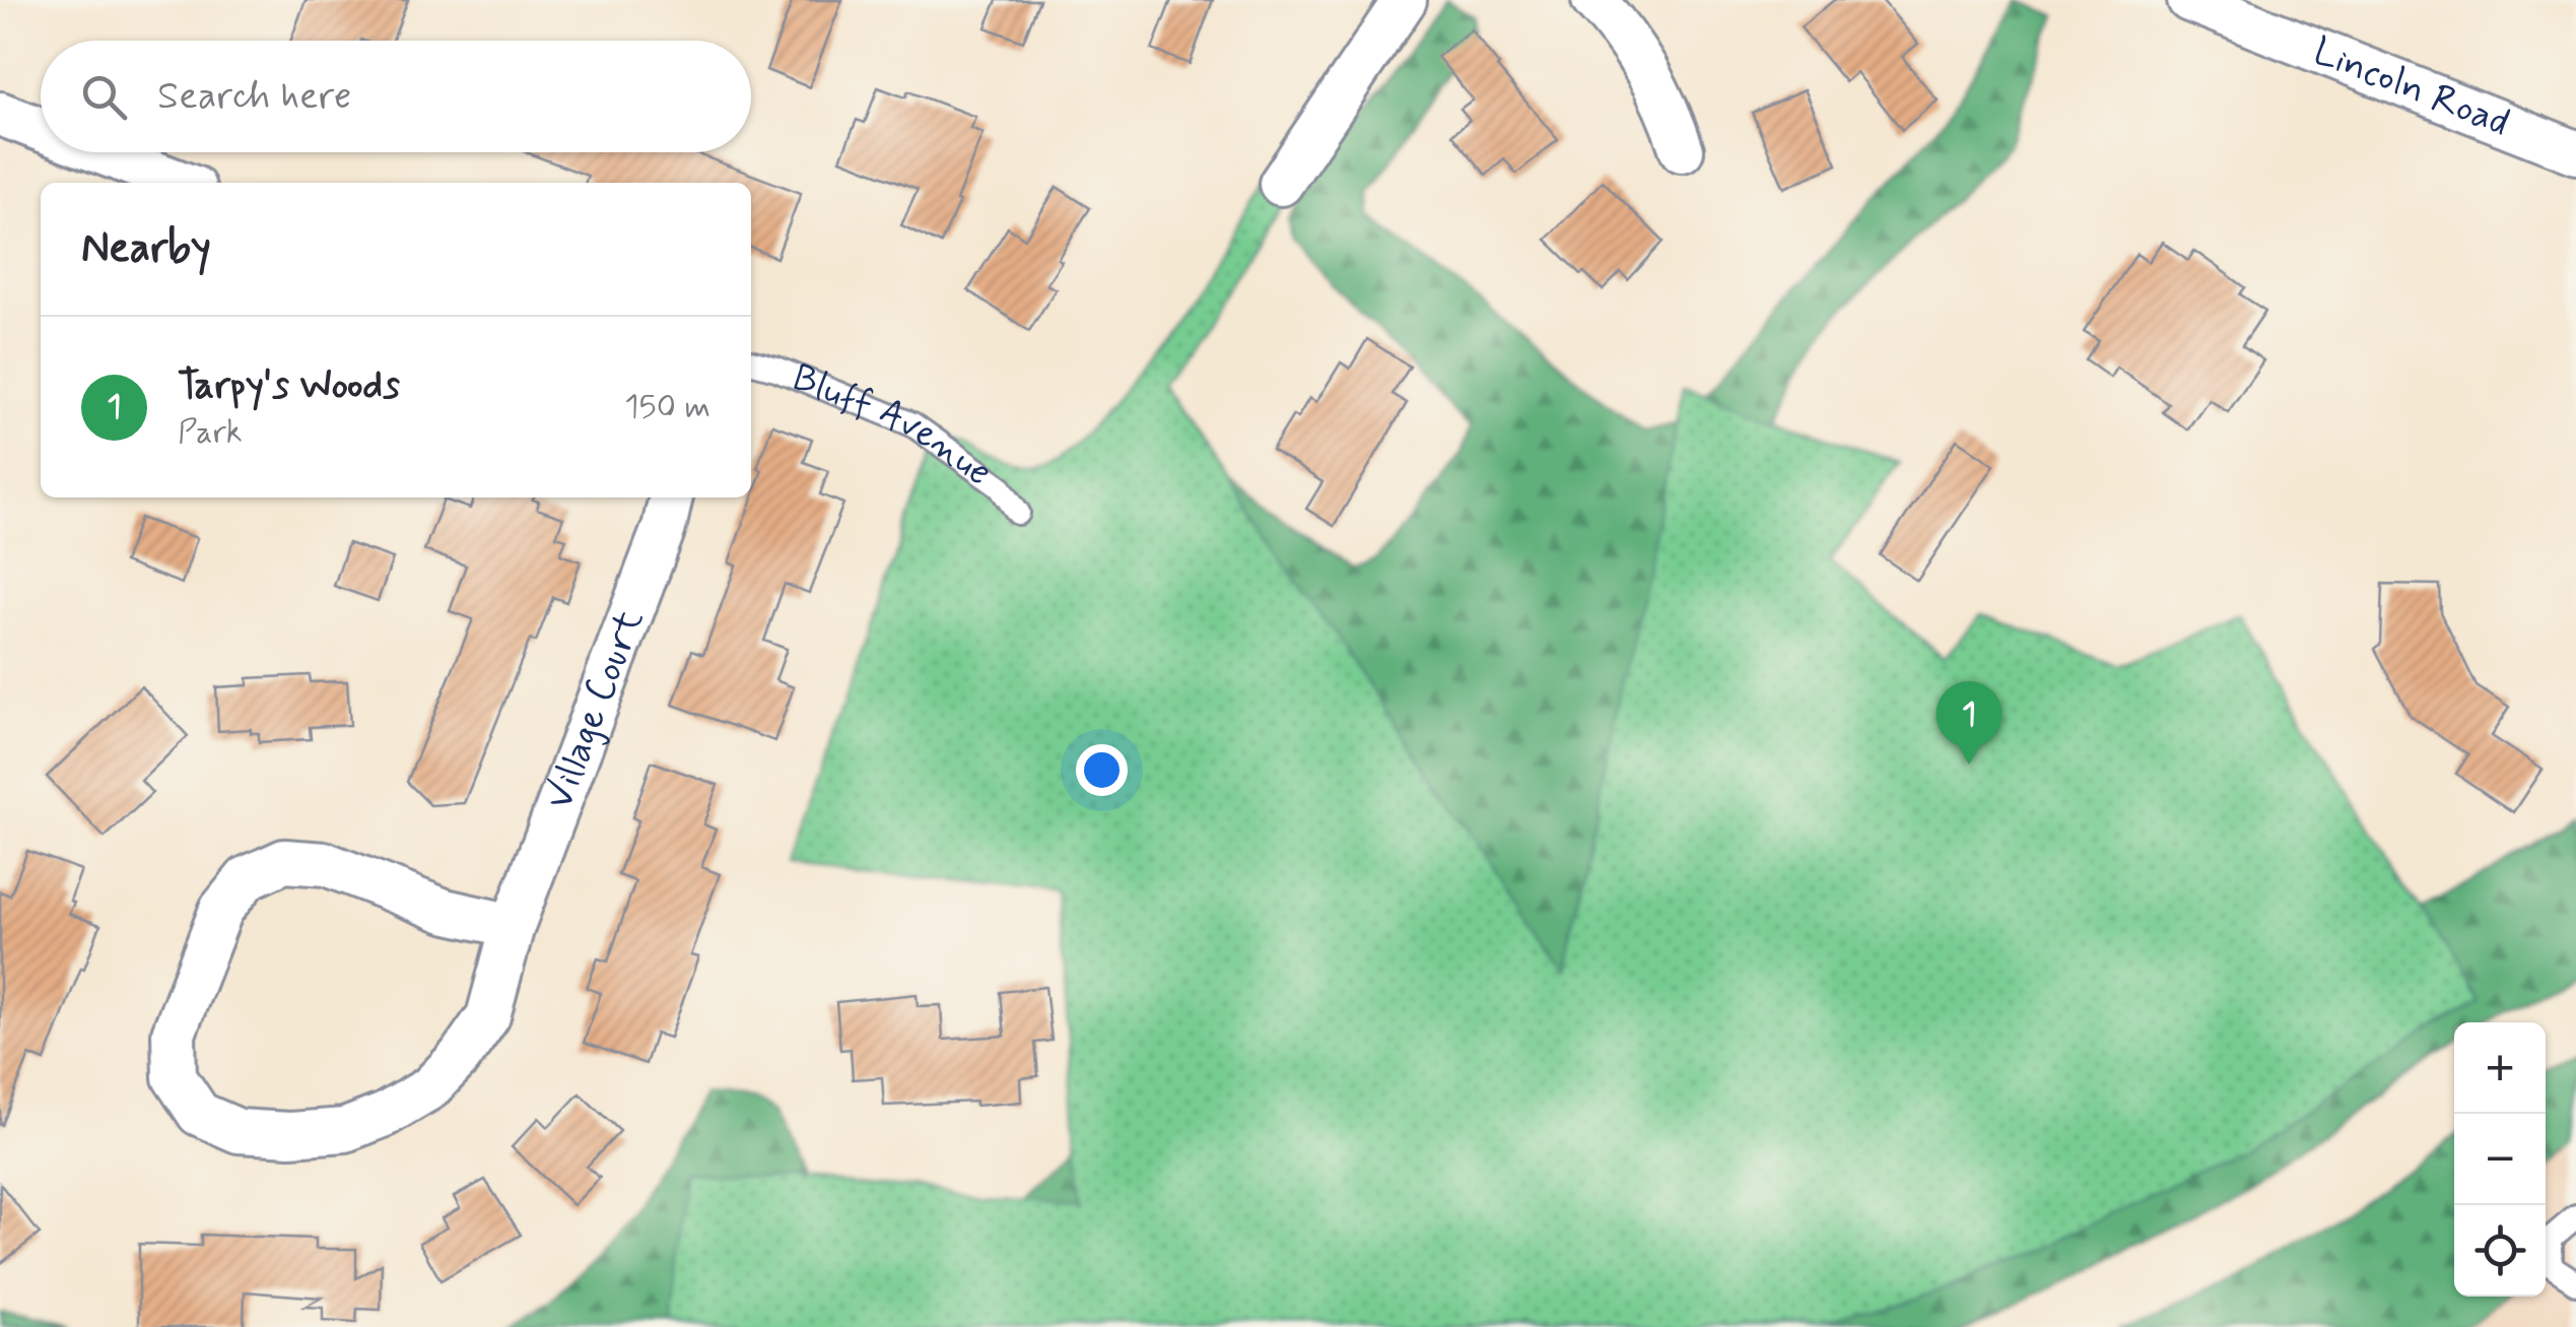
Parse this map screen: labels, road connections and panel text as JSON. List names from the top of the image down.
{
  "streets": {
    "street": ["Lincoln Road", "Village Court"],
    "lane": ["Bluff Avenue"]
  },
  "page": {
    "search": "Search here",
    "heading": "Nearby",
    "list": [
      {
        "mark": "1",
        "name": "Tarpy's Woods",
        "note": "Park",
        "value": "150 m"
      }
    ],
    "pins": "1",
    "map_buttons": ["+", "−"]
  }
}
